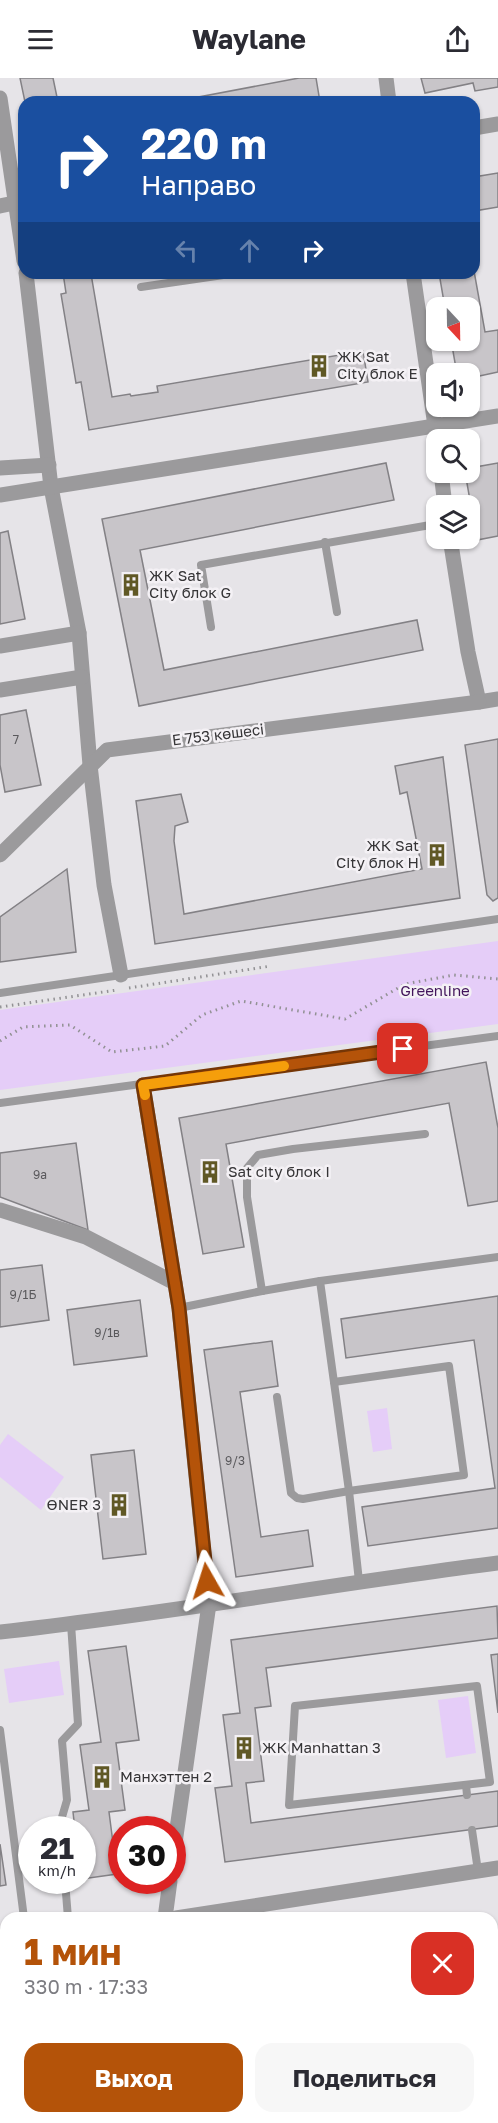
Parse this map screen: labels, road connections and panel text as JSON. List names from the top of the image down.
{
  "streets": {
    "street": ["Е 753 көшесі"]
  },
  "parks": ["Greenline"],
  "places": {
    "building": [
      "ЖК Sat City блок E",
      "ЖК Sat City блок G",
      "ЖК Sat City блок H",
      "Sat city блок I",
      "ӨNER 3",
      "ЖК Manhattan 3",
      "Манхэттен 2"
    ]
  },
  "house_numbers": [
    "7",
    "9а",
    "9/1Б",
    "9/1в",
    "9/3"
  ],
  "north": "bottom",
  "page": {
    "header": "Waylane",
    "turn": ["220 m", "Направо"],
    "speed": "21 km/h",
    "limit": "30",
    "heading": ["1 мин", "330 m · 17:33"],
    "buttons": ["Выход", "Поделиться"]
  }
}
